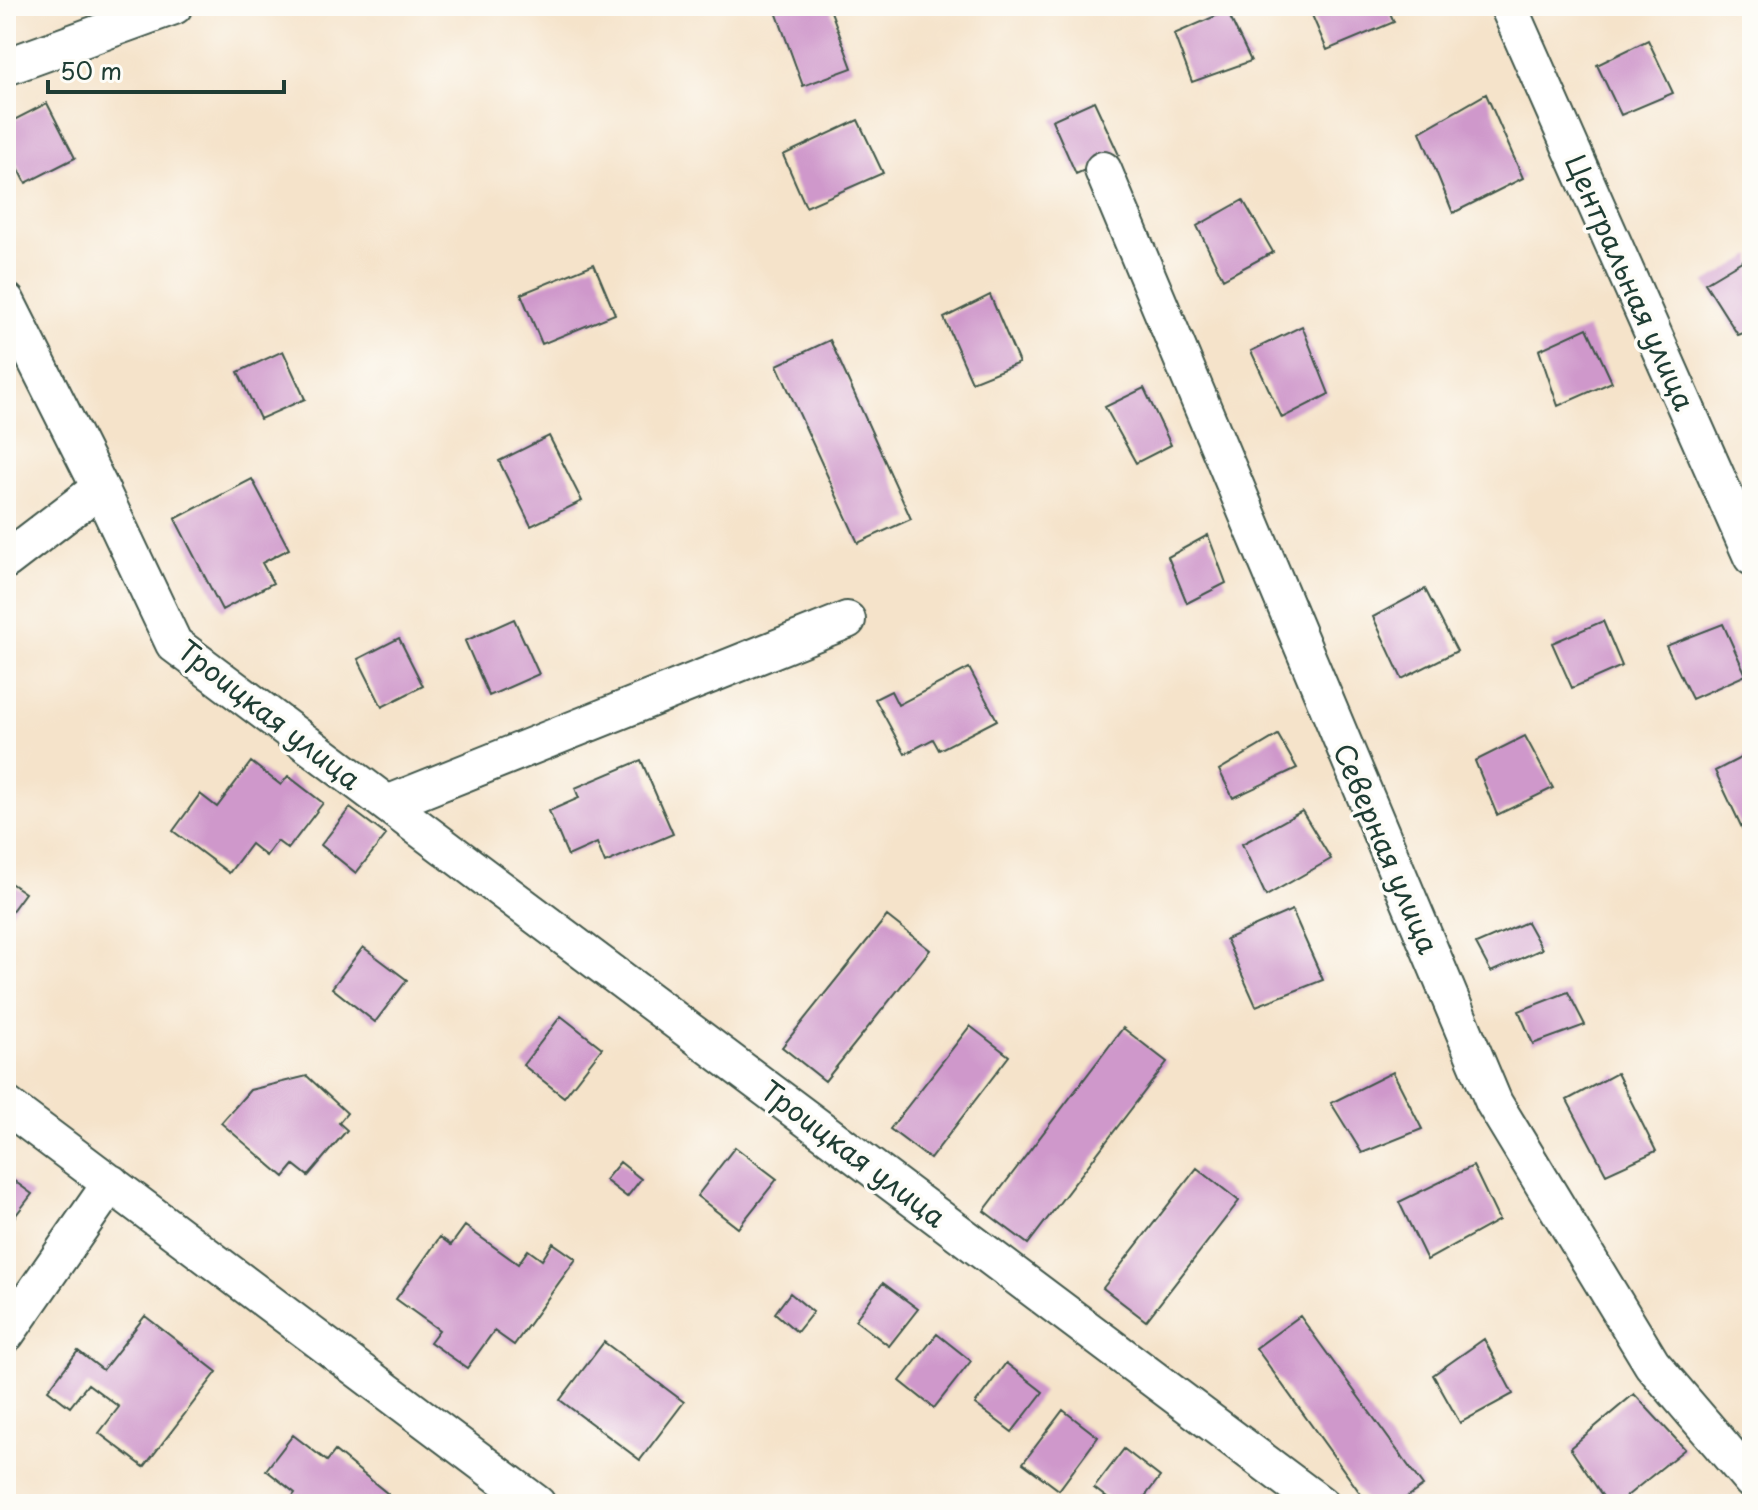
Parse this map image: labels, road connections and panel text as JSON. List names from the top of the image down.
{
  "streets": {
    "street": ["Центральная улица", "Троицкая улица", "Северная улица"]
  },
  "scale_bar": "50 m"
}
